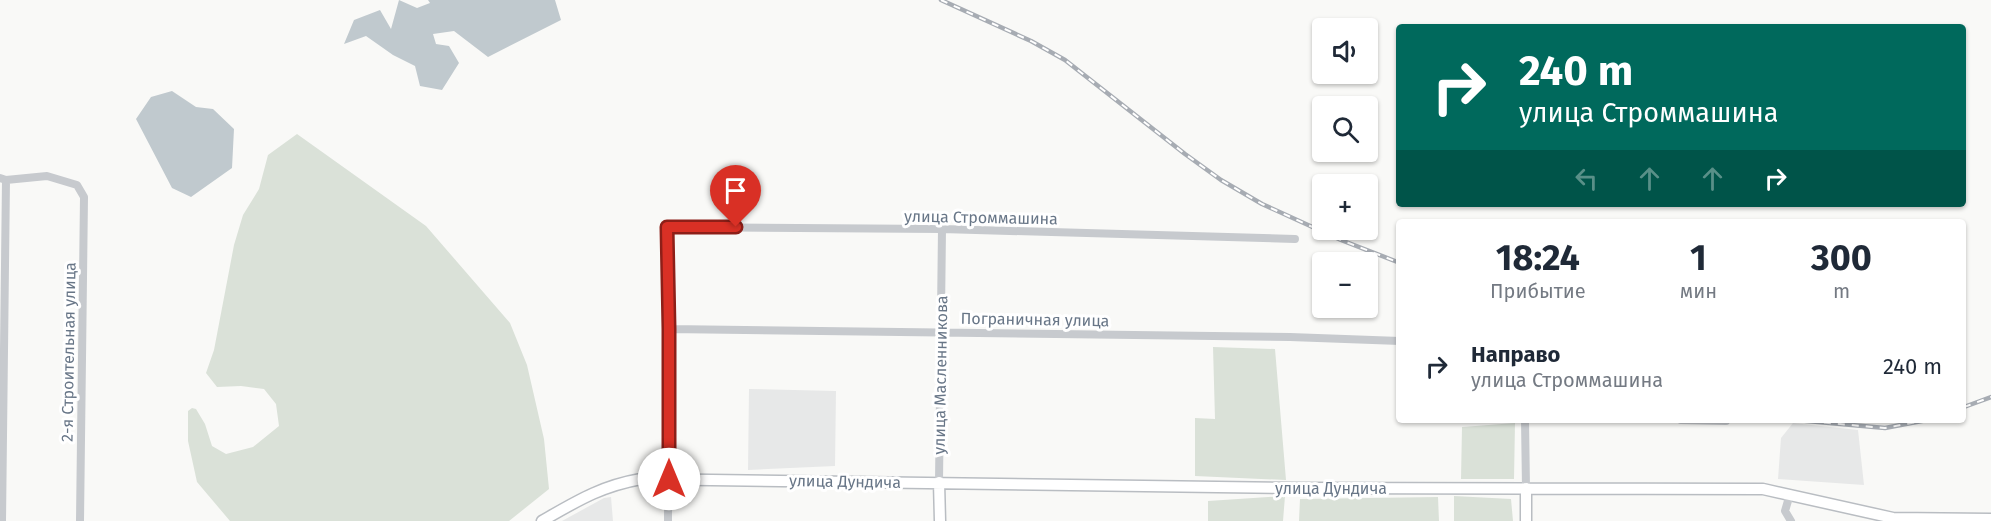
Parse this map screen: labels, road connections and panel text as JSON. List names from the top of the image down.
{
  "streets": {
    "main road": ["улица Масленникова", "улица Дундича"],
    "street": ["улица Строммашина", "Пограничная улица", "2-я Строительная улица"]
  },
  "crossings": [
    ["улица Строммашина", "Пограничная улица"],
    ["улица Строммашина", "улица Масленникова"],
    ["Пограничная улица", "улица Масленникова"],
    ["улица Масленникова", "улица Дундича"]
  ],
  "page": {
    "map_buttons": ["+", "−"],
    "turn": ["240 m", "улица Строммашина"],
    "eta": [
      "18:24",
      "Прибытие",
      "1",
      "мин",
      "300",
      "m"
    ],
    "list": [
      {
        "name": "Направо",
        "note": "улица Строммашина",
        "value": "240 m"
      }
    ]
  }
}
